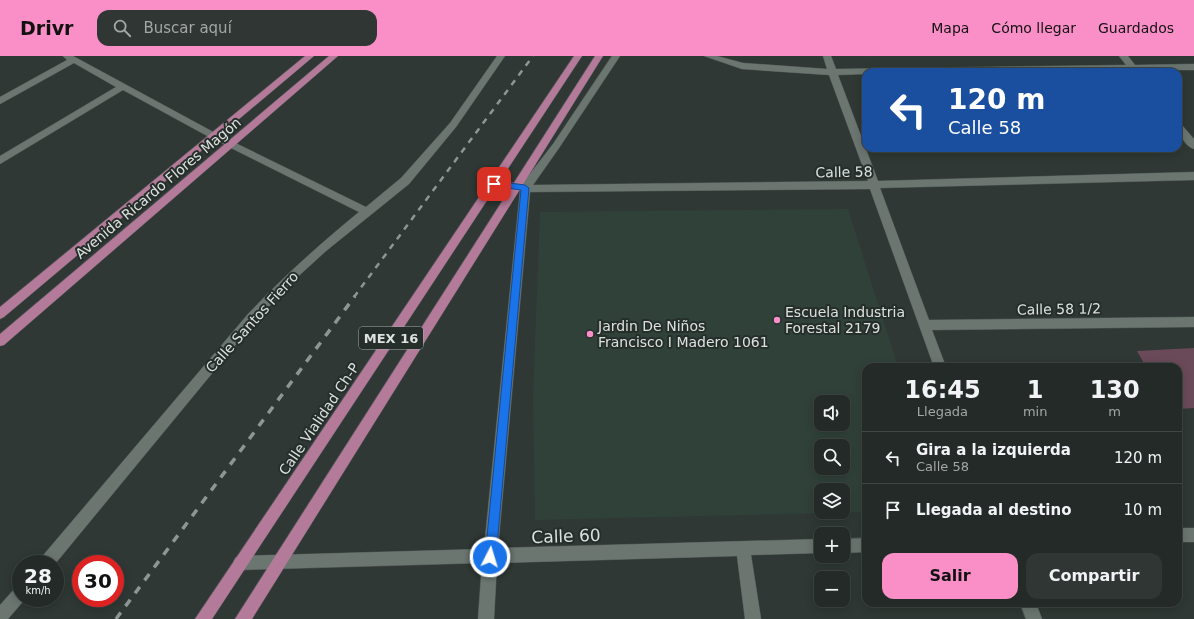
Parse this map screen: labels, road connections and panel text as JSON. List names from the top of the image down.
{
  "streets": {
    "main road": ["Avenida Ricardo Flores Magón", "MEX 16", "Calle Vialidad Ch-P"],
    "street": [
      "Calle 58",
      "Calle 58 1/2",
      "Calle Santos Fierro",
      "Calle 60"
    ]
  },
  "crossings": [
    ["Calle 58", "MEX 16"],
    ["Calle 58", "Calle Vialidad Ch-P"],
    ["MEX 16", "Calle 60"],
    ["Calle Vialidad Ch-P", "Calle 60"]
  ],
  "places": ["Escuela Industria Forestal 2179", "Jardin De Niños Francisco I Madero 1061"],
  "page": {
    "header": "Drivr",
    "search": "Buscar aquí",
    "nav": ["Mapa", "Cómo llegar", "Guardados"],
    "turn": ["120 m", "Calle 58"],
    "eta": [
      "16:45",
      "Llegada",
      "1",
      "min",
      "130",
      "m"
    ],
    "map_buttons": ["+", "−"],
    "list": [
      {
        "name": "Gira a la izquierda",
        "note": "Calle 58",
        "value": "120 m"
      },
      {
        "name": "Llegada al destino",
        "value": "10 m"
      }
    ],
    "buttons": ["Salir", "Compartir"],
    "speed": "28 km/h",
    "limit": "30"
  }
}
